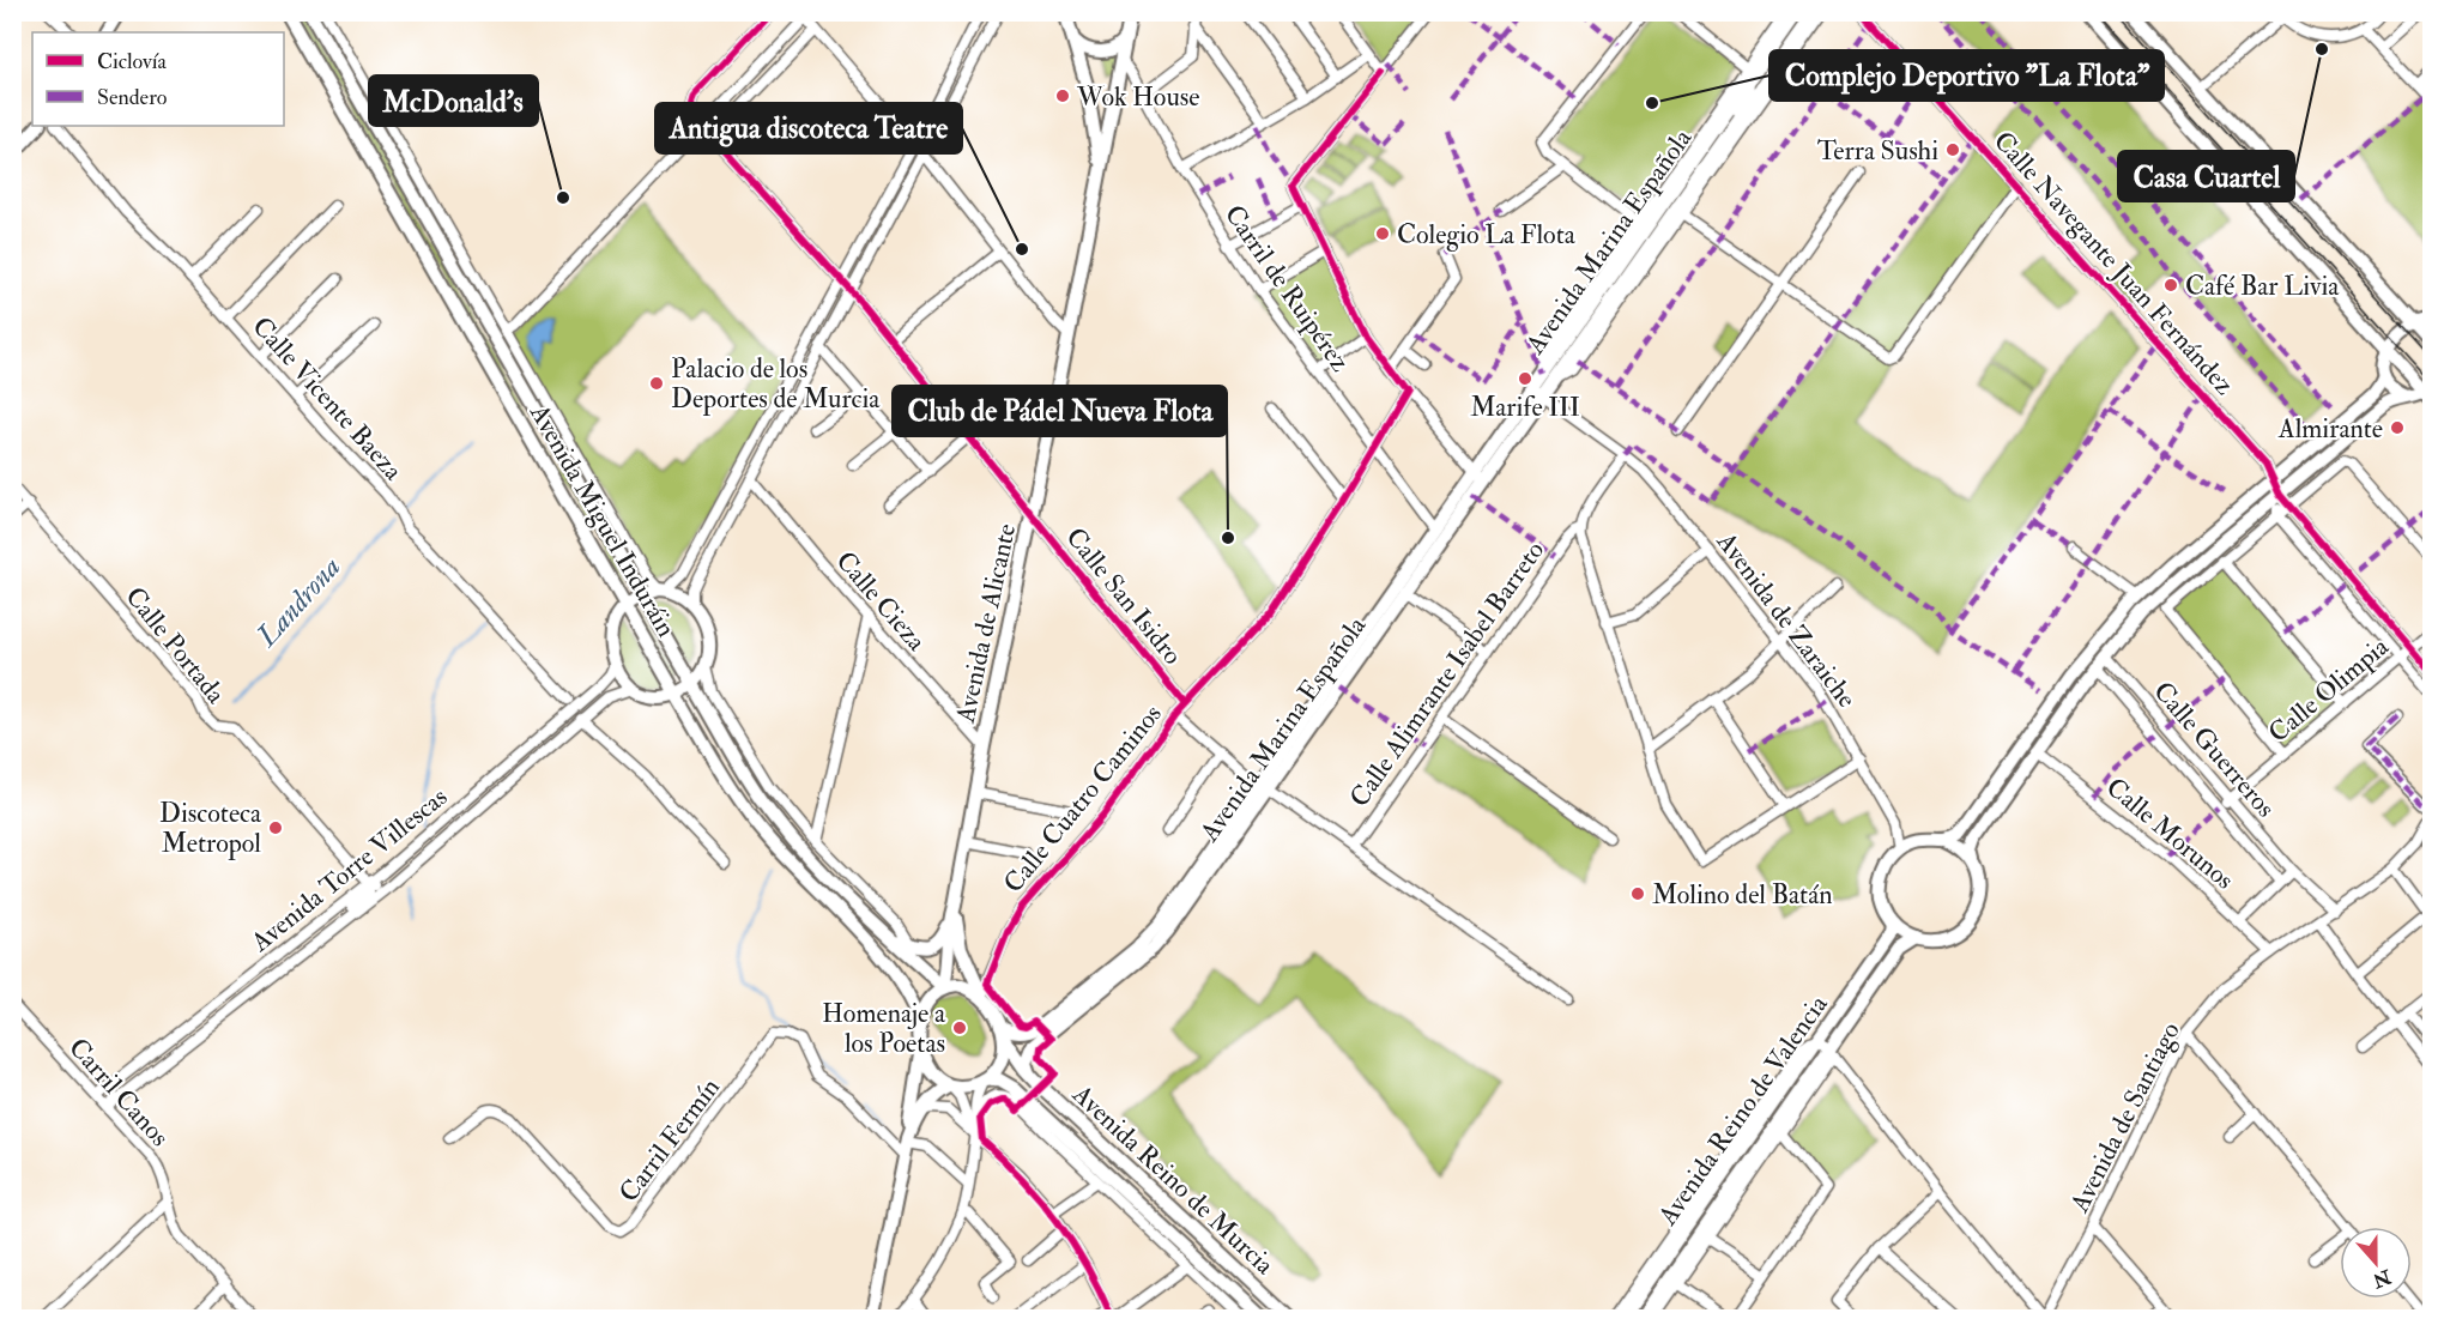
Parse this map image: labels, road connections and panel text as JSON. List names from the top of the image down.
{
  "streets": {
    "main road": [
      "Avenida Marina Española",
      "Avenida Miguel Induráin",
      "Avenida de Alicante",
      "Avenida Reino de Valencia",
      "Avenida Reino de Murcia"
    ],
    "street": [
      "Calle Navegante Juan Fernández",
      "Carril de Ruipérez",
      "Calle Vicente Baeza",
      "Calle San Isidro",
      "Calle Cieza",
      "Avenida de Zaraiche",
      "Calle Portada",
      "Calle Alimrante Isabel Barreto",
      "Calle Olimpia",
      "Calle Guerreros",
      "Calle Cuatro Caminos",
      "Calle Morunos",
      "Avenida Torre Villescas",
      "Carril Canos",
      "Avenida de Santiago",
      "Carril Fermín"
    ]
  },
  "crossings": [
    ["Avenida Marina Española", "Carril de Ruipérez"],
    ["Avenida Marina Española", "Avenida Miguel Induráin"],
    ["Avenida Marina Española", "Avenida de Alicante"],
    ["Avenida Marina Española", "Calle Cuatro Caminos"],
    ["Avenida Marina Española", "Avenida Reino de Murcia"],
    ["Carril de Ruipérez", "Avenida de Alicante"],
    ["Carril de Ruipérez", "Calle Cuatro Caminos"],
    ["Avenida Miguel Induráin", "Avenida de Alicante"],
    ["Avenida Miguel Induráin", "Calle Cuatro Caminos"],
    ["Avenida Miguel Induráin", "Avenida Reino de Murcia"],
    ["Calle San Isidro", "Avenida de Alicante"],
    ["Calle San Isidro", "Calle Cuatro Caminos"],
    ["Calle Cieza", "Avenida de Alicante"],
    ["Avenida de Zaraiche", "Avenida Reino de Valencia"],
    ["Avenida de Alicante", "Calle Cuatro Caminos"],
    ["Avenida de Alicante", "Avenida Reino de Murcia"],
    ["Calle Portada", "Avenida Torre Villescas"],
    ["Calle Olimpia", "Calle Guerreros"],
    ["Calle Guerreros", "Avenida de Santiago"],
    ["Calle Cuatro Caminos", "Avenida Reino de Murcia"],
    ["Calle Morunos", "Avenida de Santiago"],
    ["Avenida Torre Villescas", "Carril Canos"]
  ],
  "water": ["Landrona"],
  "places": [
    "Casa Cuartel",
    "Wok House",
    "Complejo Deportivo \"La Flota\"",
    "Terra Sushi",
    "McDonald's",
    "Colegio La Flota",
    "Antigua discoteca Teatre",
    "Café Bar Livia",
    "Marife III",
    "Palacio de los Deportes de Murcia",
    "Almirante",
    "Club de Pádel Nueva Flota",
    "Discoteca Metropol",
    "Molino del Batán",
    "Homenaje a los Poetas"
  ],
  "legend": ["Ciclovía", "Sendero"],
  "north": "bottom"
}
